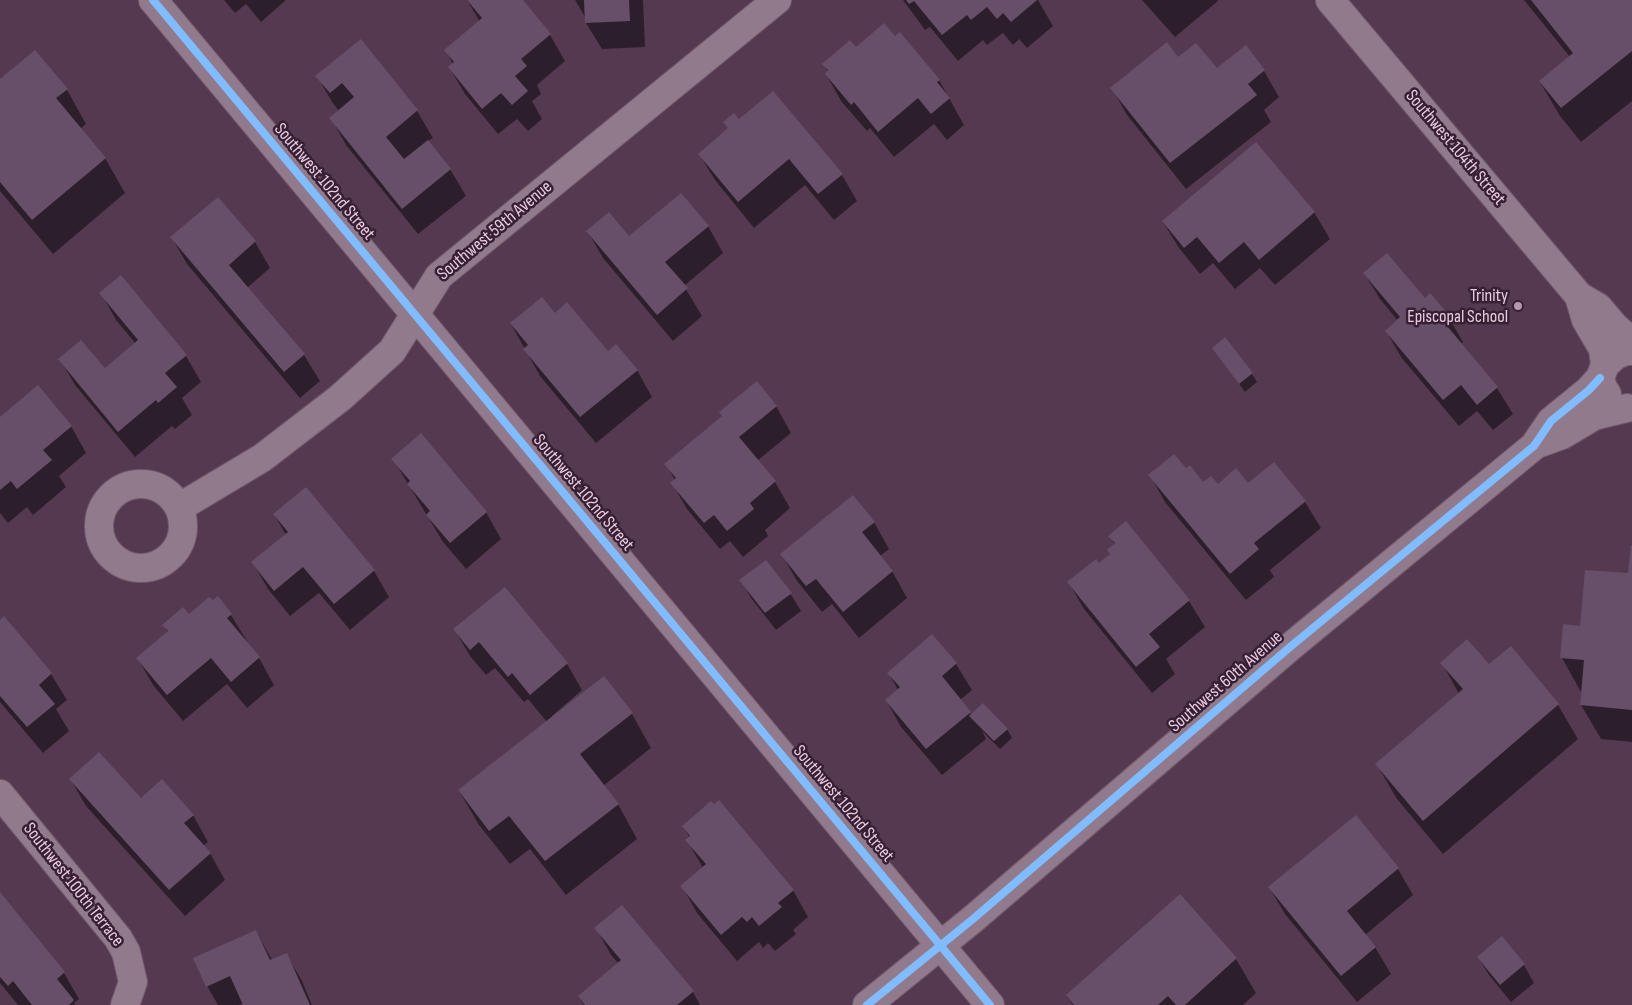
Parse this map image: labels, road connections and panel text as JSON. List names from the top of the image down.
{
  "streets": {
    "street": [
      "Southwest 104th Street",
      "Southwest 102nd Street",
      "Southwest 59th Avenue",
      "Southwest 60th Avenue",
      "Southwest 100th Terrace"
    ]
  },
  "crossings": [
    ["Southwest 104th Street", "Southwest 60th Avenue"],
    ["Southwest 102nd Street", "Southwest 59th Avenue"],
    ["Southwest 102nd Street", "Southwest 60th Avenue"]
  ],
  "places": ["Trinity Episcopal School"]
}
